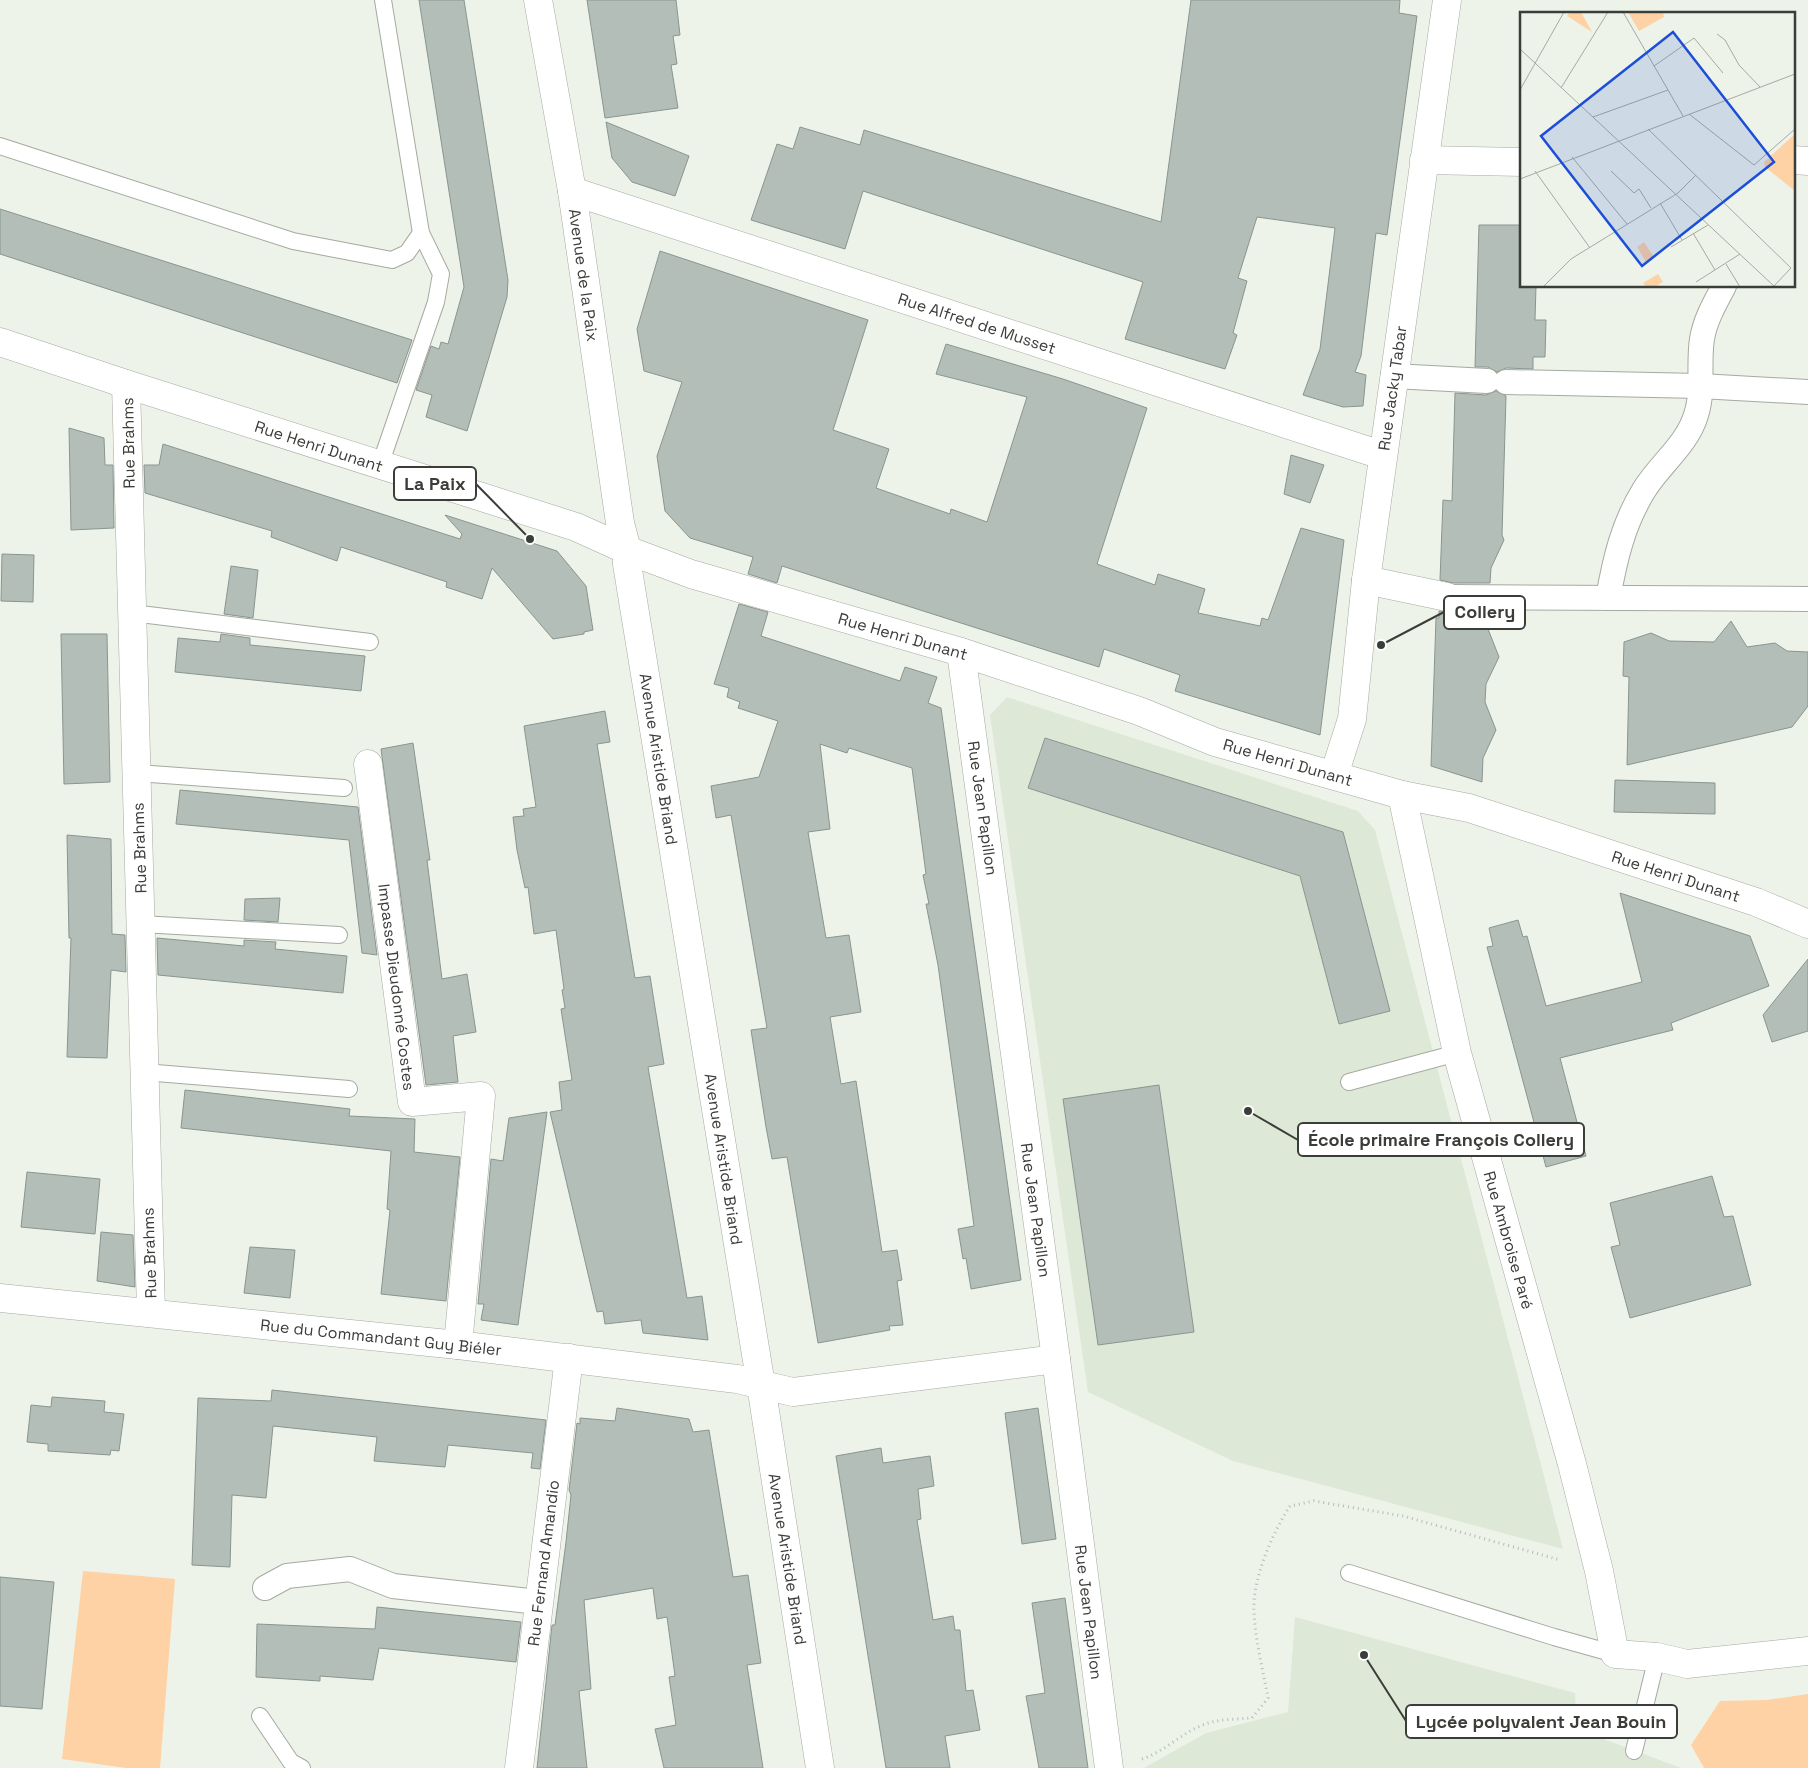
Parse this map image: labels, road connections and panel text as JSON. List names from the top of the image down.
{
  "streets": {
    "street": [
      "Avenue de la Paix",
      "Rue Alfred de Musset",
      "Rue Jacky Tabar",
      "Rue Brahms",
      "Rue Henri Dunant",
      "Avenue Aristide Briand",
      "Rue Jean Papillon",
      "Impasse Dieudonné Costes",
      "Rue Ambroise Paré",
      "Rue du Commandant Guy Biéler",
      "Rue Fernand Amandio"
    ]
  },
  "crossings": [
    ["Avenue de la Paix", "Rue Alfred de Musset"],
    ["Avenue de la Paix", "Rue Henri Dunant"],
    ["Avenue de la Paix", "Avenue Aristide Briand"],
    ["Rue Alfred de Musset", "Rue Jacky Tabar"],
    ["Rue Jacky Tabar", "Rue Henri Dunant"],
    ["Rue Brahms", "Rue Henri Dunant"],
    ["Rue Brahms", "Rue du Commandant Guy Biéler"],
    ["Rue Henri Dunant", "Avenue Aristide Briand"],
    ["Rue Henri Dunant", "Rue Jean Papillon"],
    ["Rue Henri Dunant", "Rue Ambroise Paré"],
    ["Avenue Aristide Briand", "Rue du Commandant Guy Biéler"],
    ["Rue Jean Papillon", "Rue du Commandant Guy Biéler"],
    ["Impasse Dieudonné Costes", "Rue du Commandant Guy Biéler"],
    ["Rue du Commandant Guy Biéler", "Rue Fernand Amandio"]
  ],
  "places": [
    "La Paix",
    "Collery",
    "École primaire François Collery",
    "Lycée polyvalent Jean Bouin"
  ]
}
